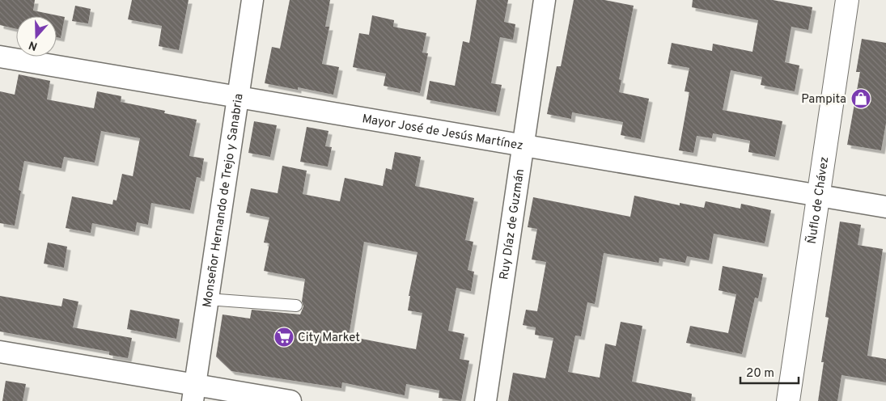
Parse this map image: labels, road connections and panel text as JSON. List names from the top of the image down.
{
  "streets": {
    "street": [
      "Mayor José de Jesús Martínez",
      "Monseñor Hernando de Trejo y Sanabria",
      "Ñuflo de Chávez",
      "Ruy Díaz de Guzmán"
    ]
  },
  "crossings": [
    ["Mayor José de Jesús Martínez", "Monseñor Hernando de Trejo y Sanabria"],
    ["Mayor José de Jesús Martínez", "Ñuflo de Chávez"],
    ["Mayor José de Jesús Martínez", "Ruy Díaz de Guzmán"]
  ],
  "places": {
    "shop": ["Pampita"],
    "supermarket": ["City Market"]
  },
  "scale_bar": "20 m",
  "north": "bottom"
}
